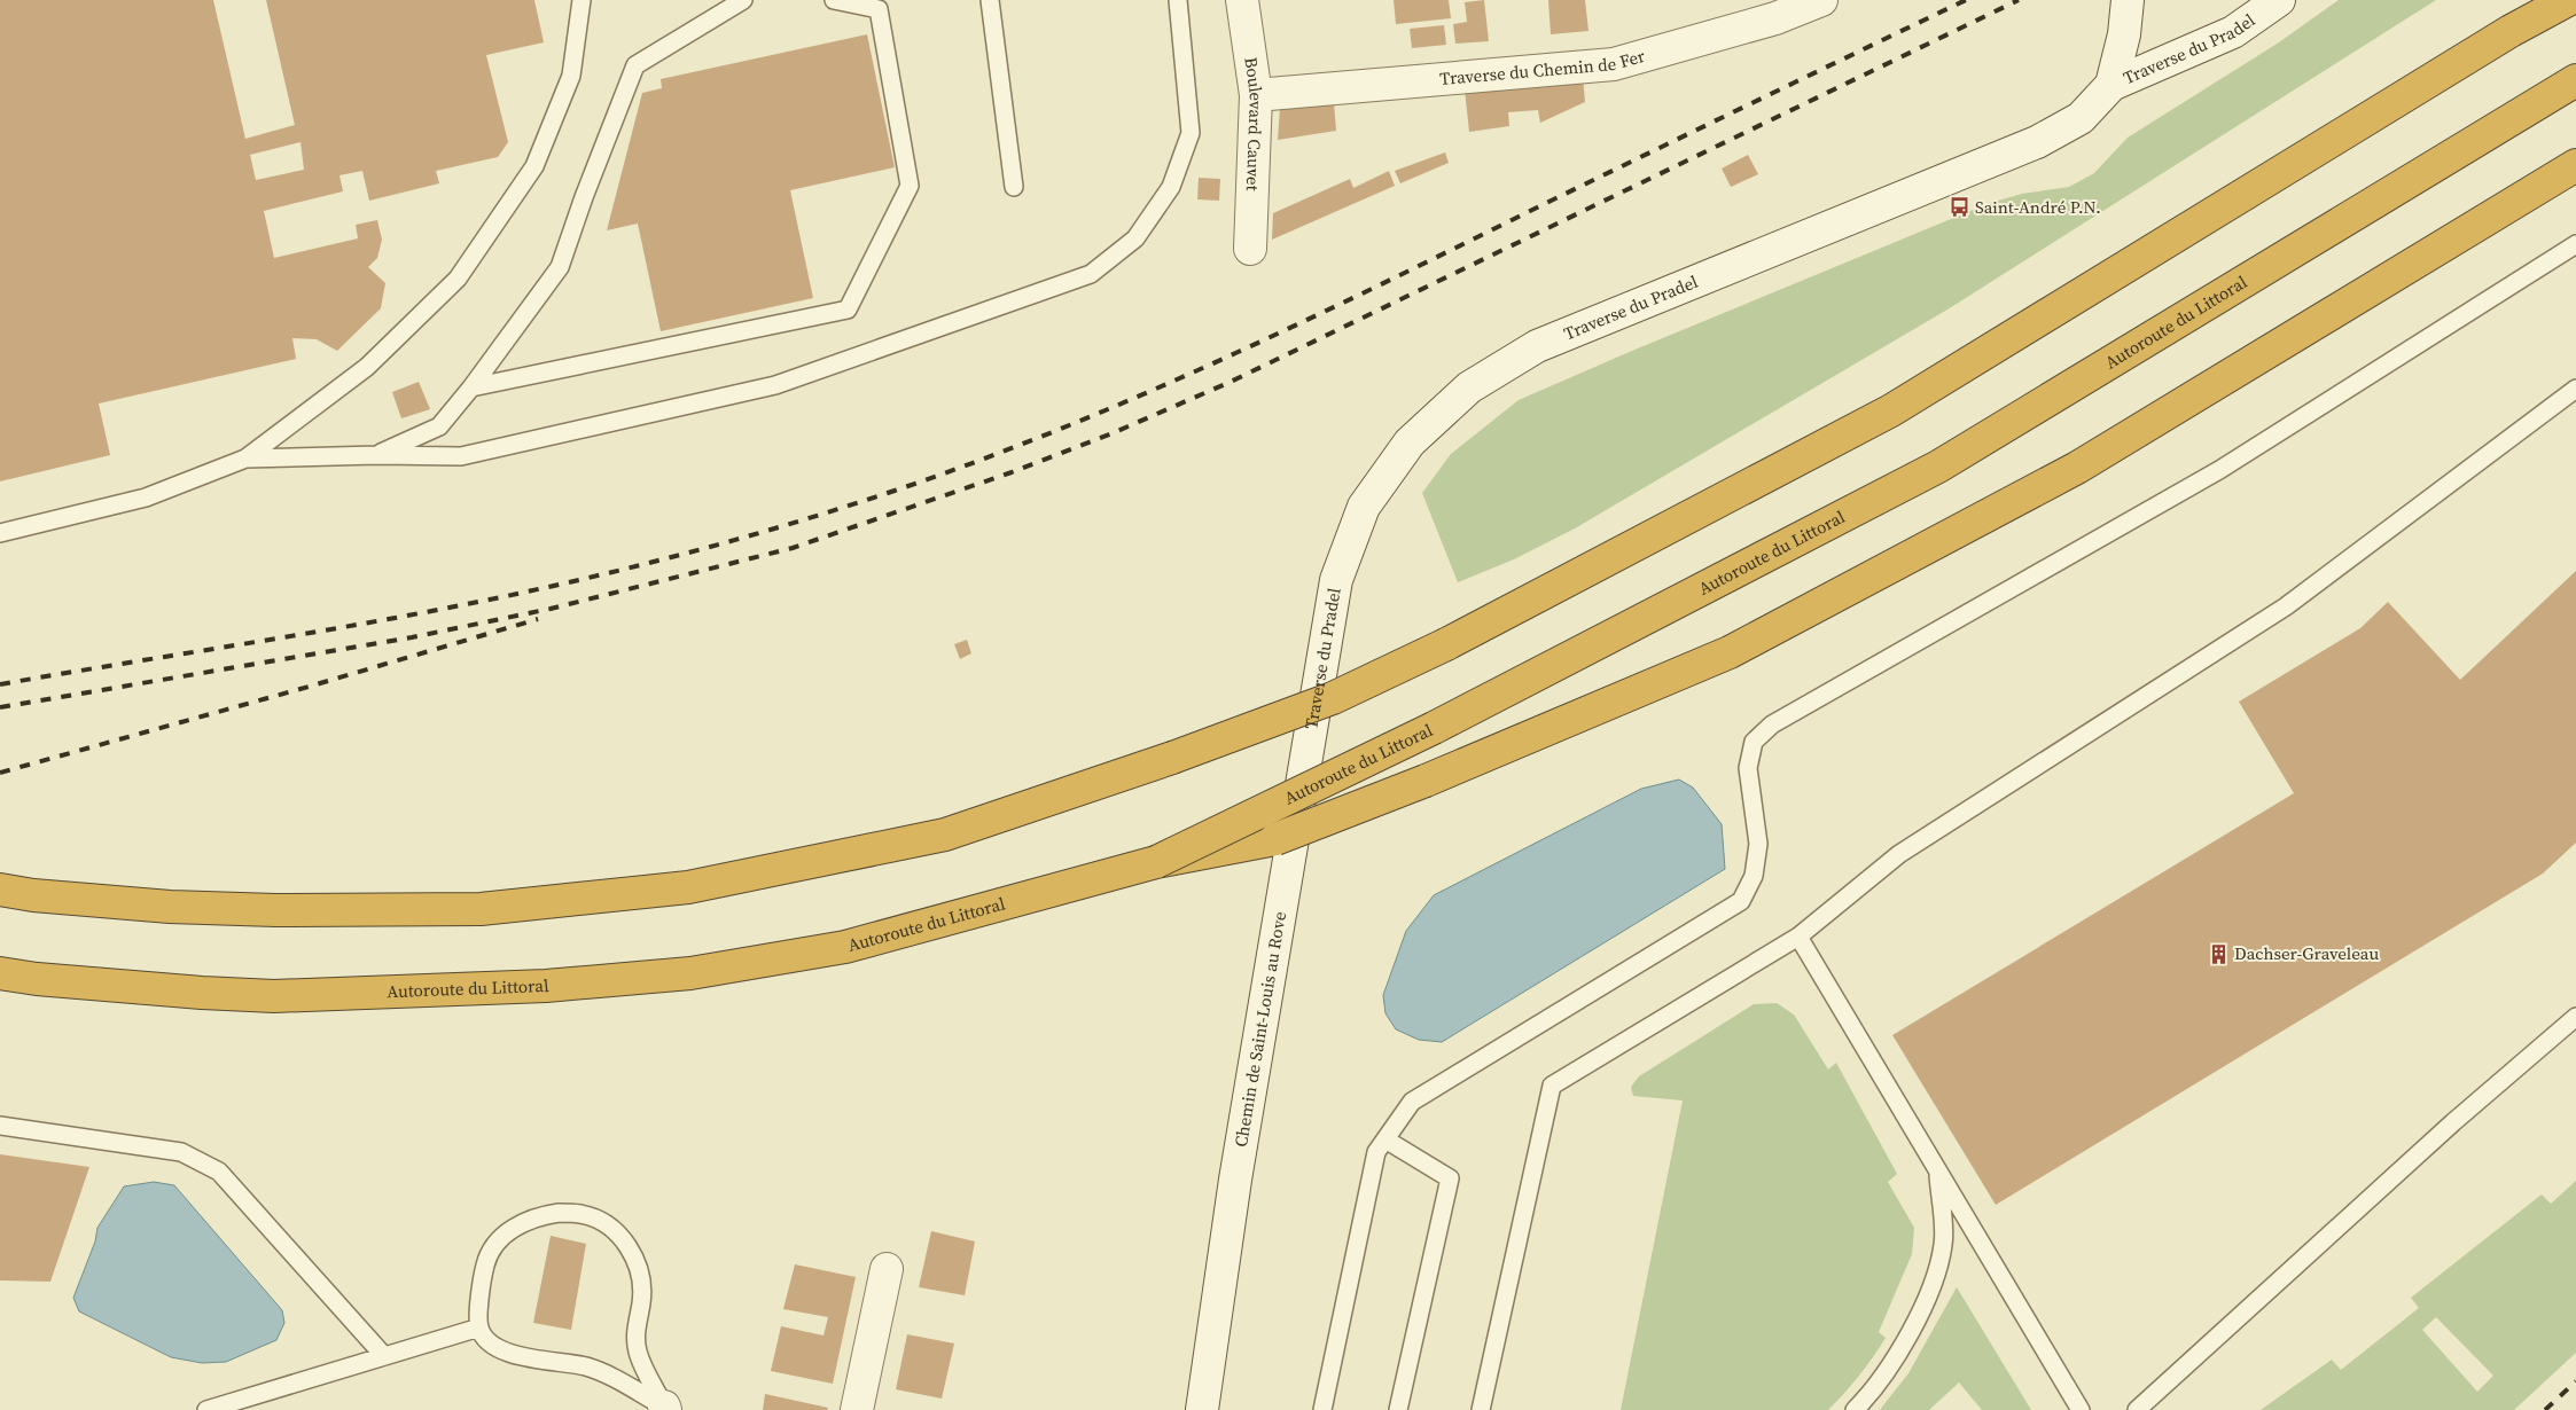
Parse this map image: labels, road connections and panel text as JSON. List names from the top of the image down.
{
  "streets": {
    "highway": ["Autoroute du Littoral"],
    "main road": [
      "Traverse du Pradel",
      "Traverse du Chemin de Fer",
      "Boulevard Cauvet",
      "Chemin de Saint-Louis au Rove"
    ]
  },
  "crossings": [
    ["Traverse du Pradel", "Chemin de Saint-Louis au Rove"],
    ["Traverse du Chemin de Fer", "Boulevard Cauvet"]
  ],
  "places": {
    "bus stop": ["Saint-André P.N."],
    "building": ["Dachser-Graveleau"]
  }
}
